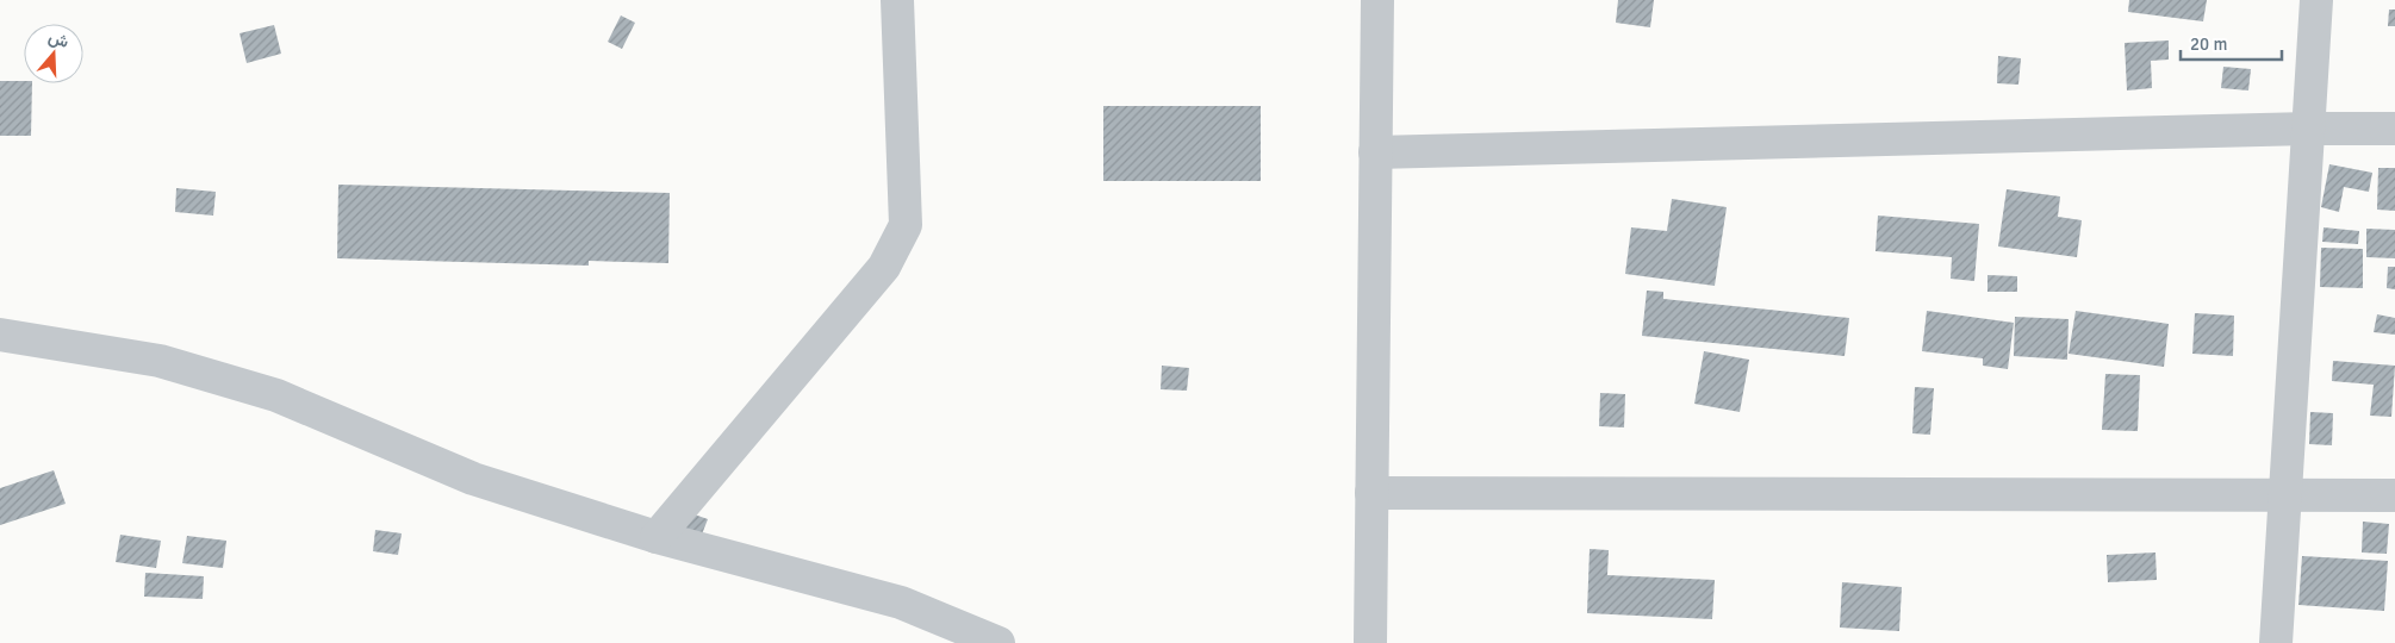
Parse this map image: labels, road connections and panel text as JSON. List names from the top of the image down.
{
  "scale_bar": "20 m",
  "north": "top"
}
